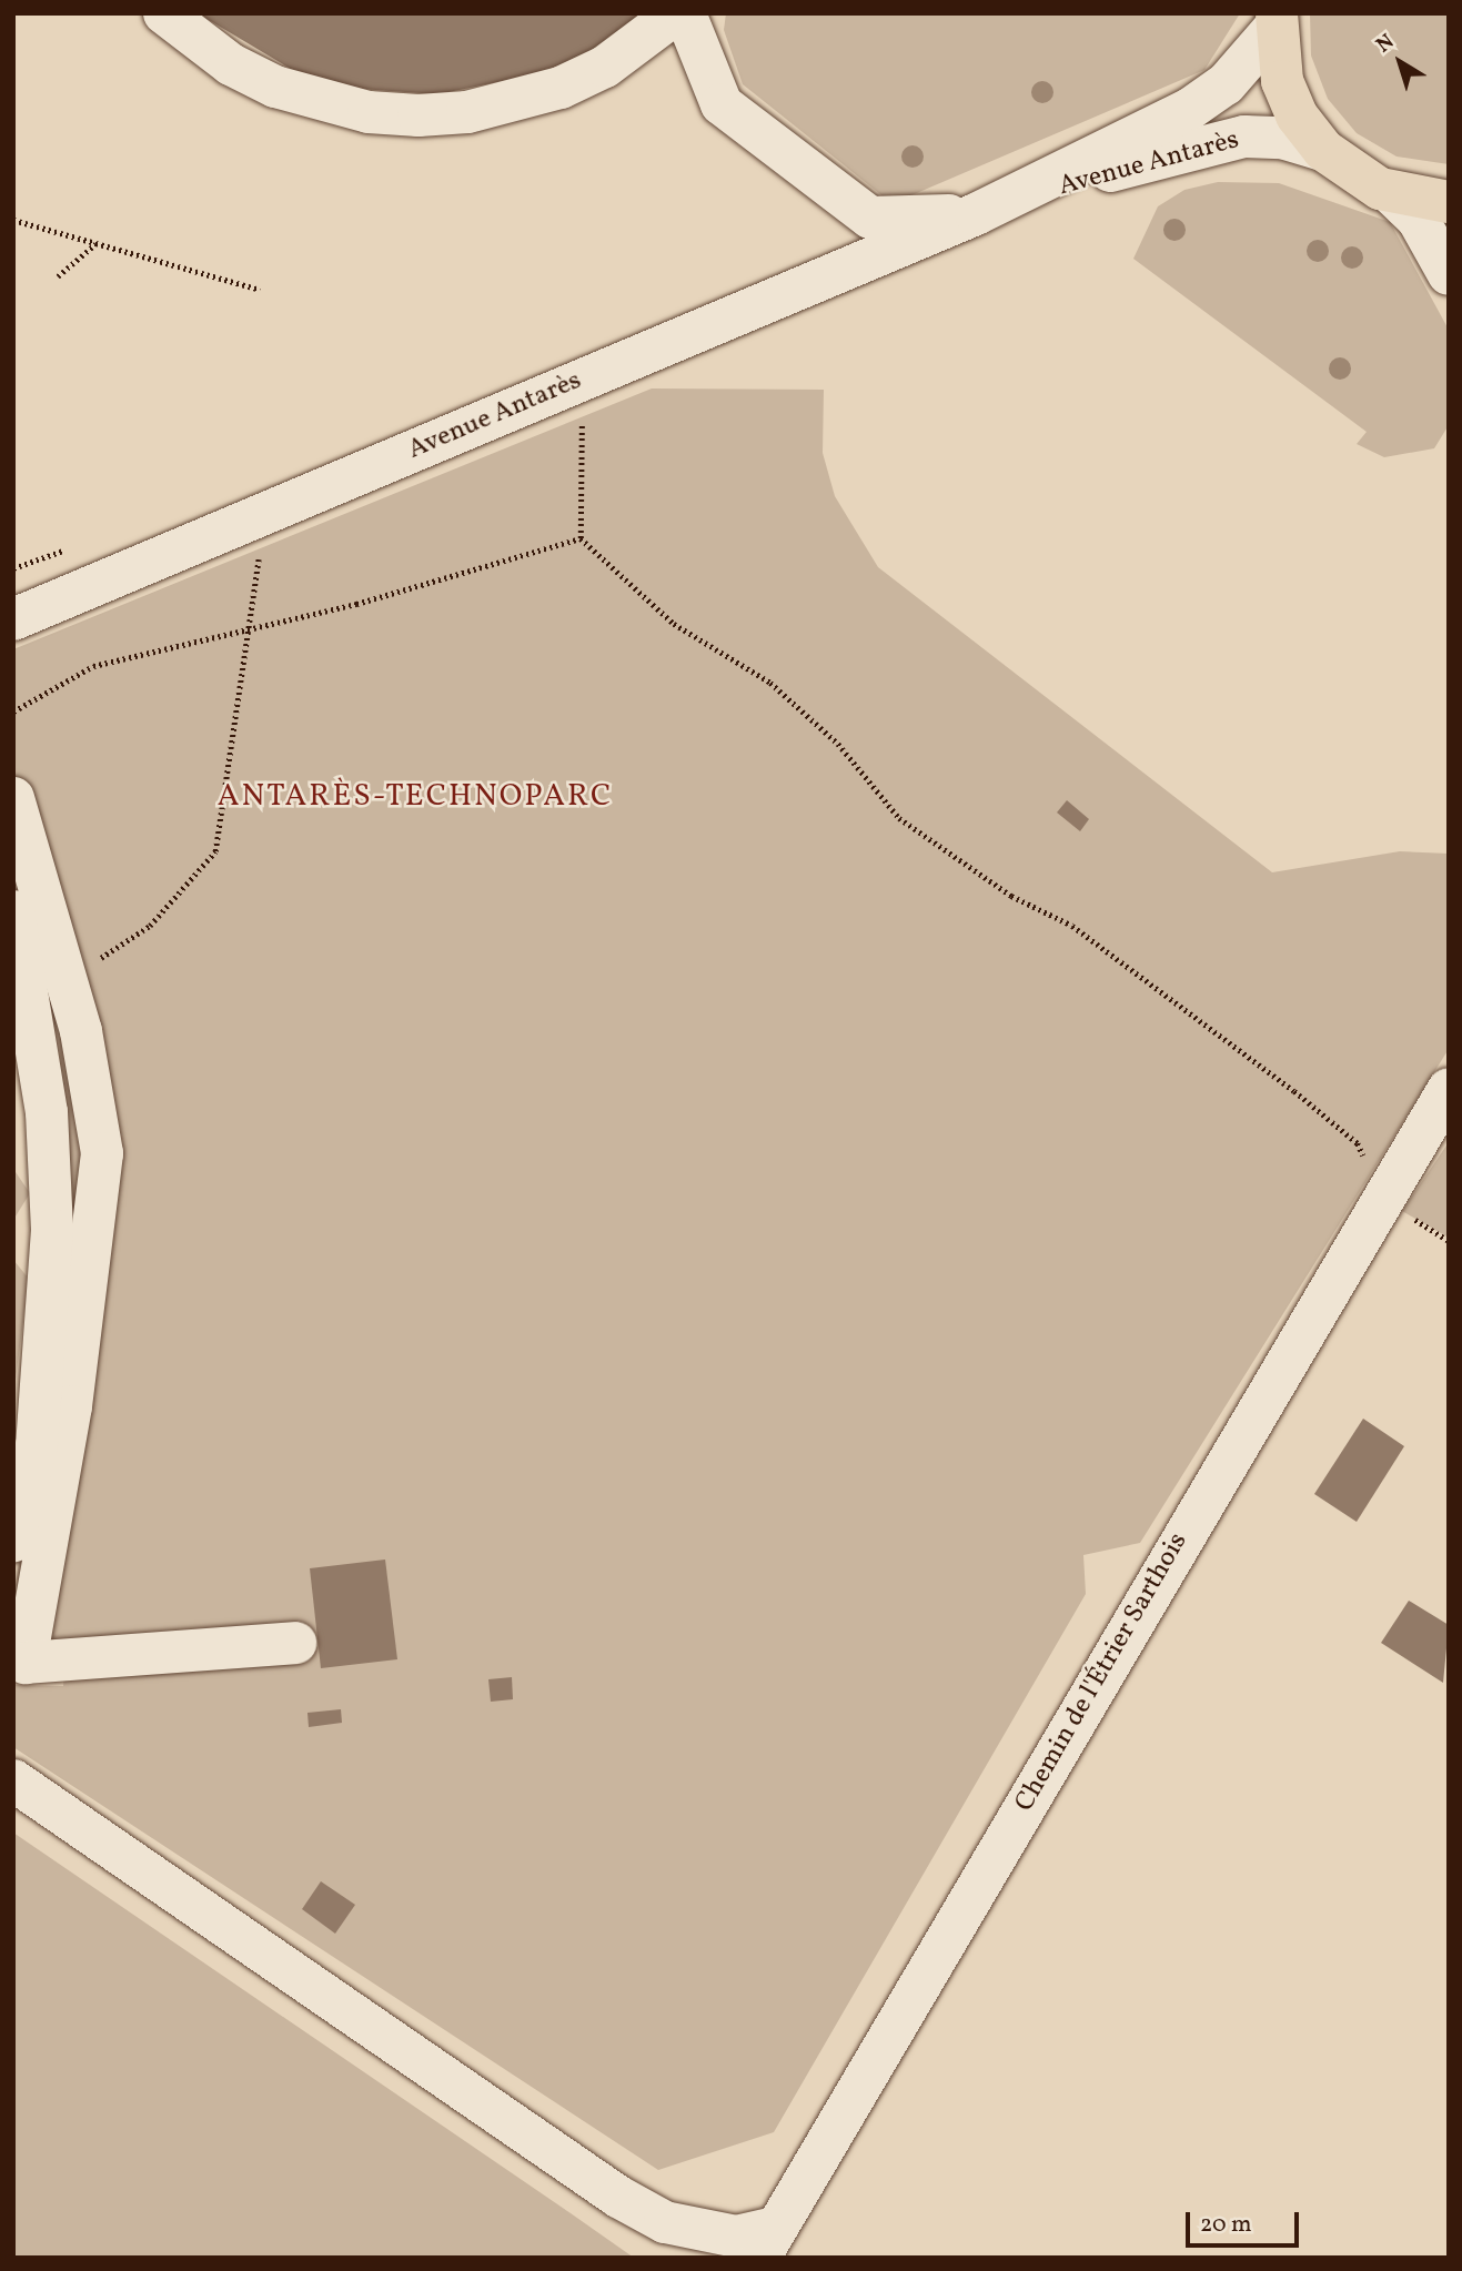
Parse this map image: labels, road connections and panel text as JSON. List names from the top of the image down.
{
  "streets": {
    "street": ["Avenue Antarès", "Chemin de l'Étrier Sarthois"]
  },
  "districts": ["ANTARÈS-TECHNOPARC"],
  "scale_bar": "20 m",
  "north": "top left"
}
